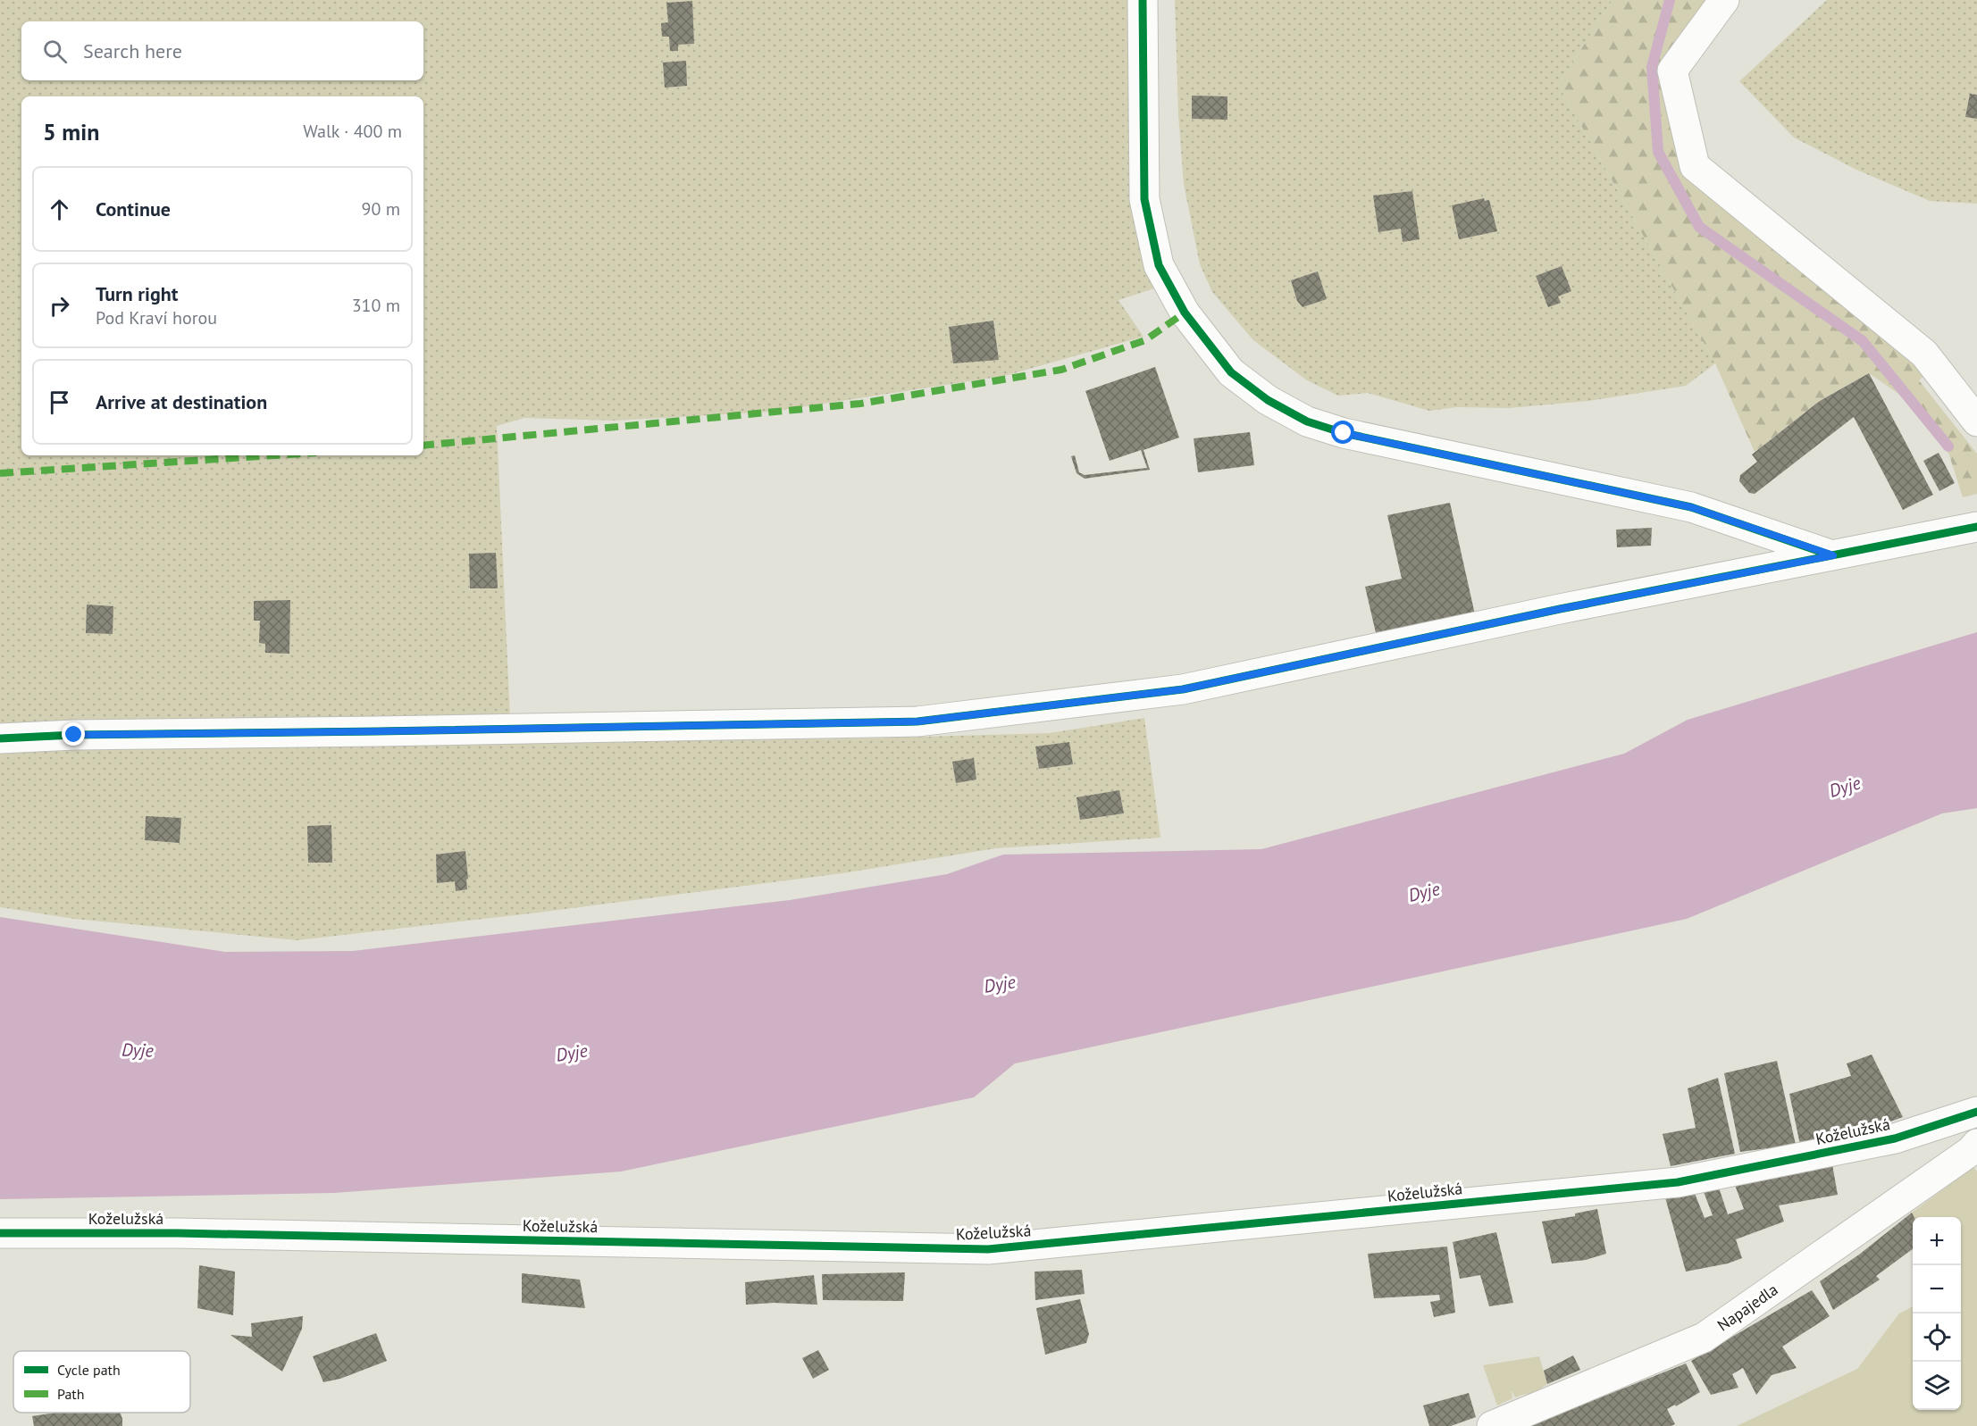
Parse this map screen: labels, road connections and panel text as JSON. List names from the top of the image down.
{
  "streets": {
    "street": ["Koželužská", "Napajedla"]
  },
  "water": ["Dyje"],
  "legend": ["Cycle path", "Path"],
  "page": {
    "search": "Search here",
    "heading": ["5 min", "Walk · 400 m"],
    "list": [
      ["Continue", "90 m"],
      ["Turn right", "Pod Kraví horou", "310 m"],
      "Arrive at destination"
    ],
    "map_buttons": ["+", "−"]
  }
}
